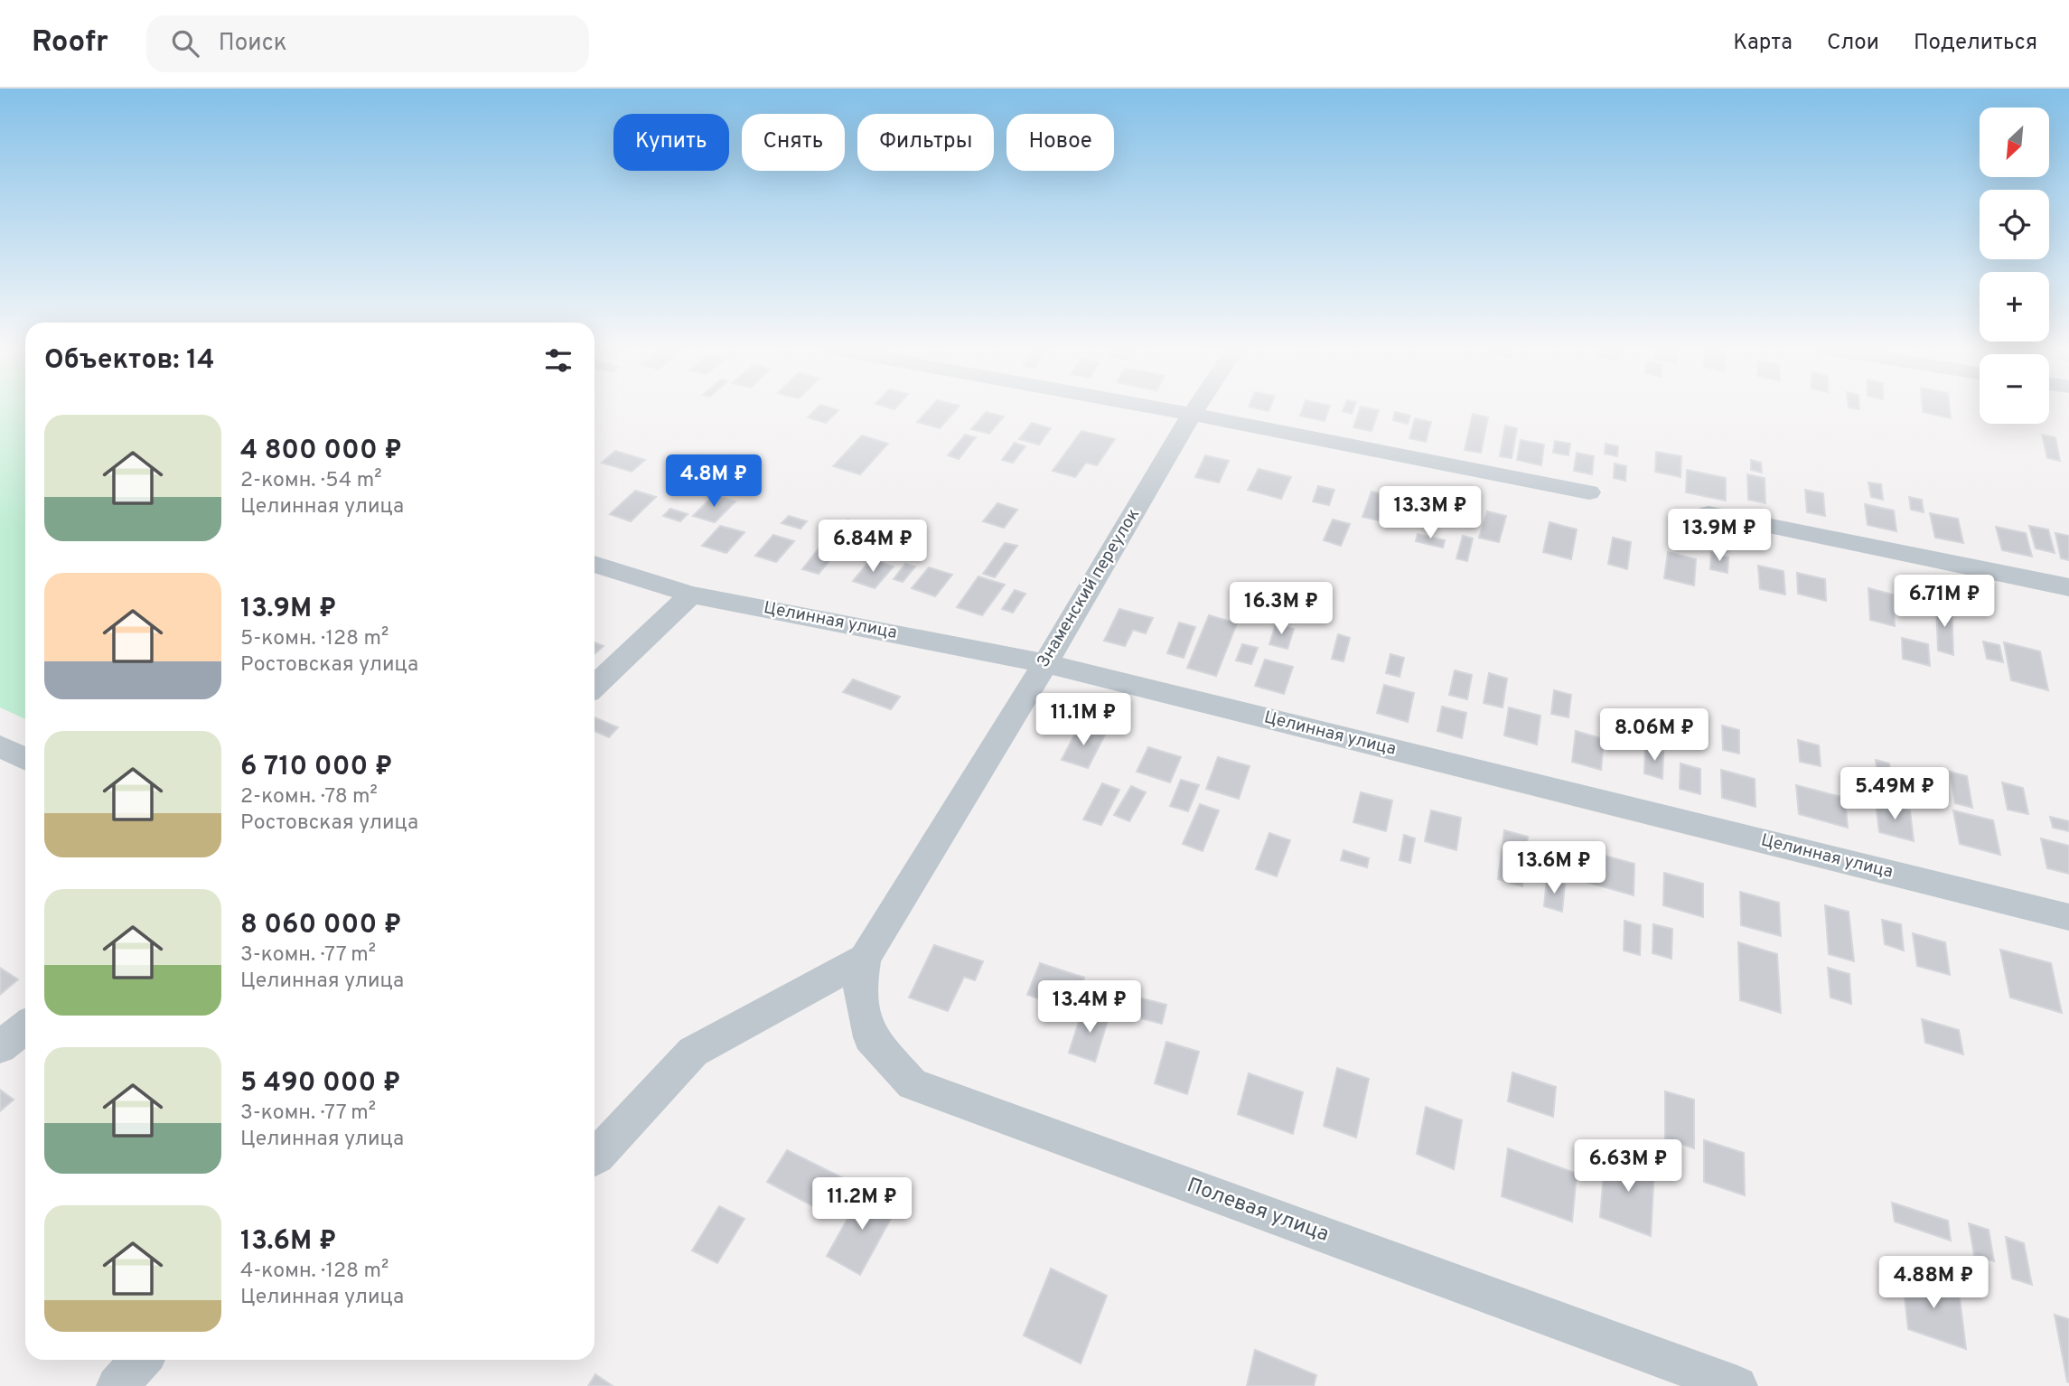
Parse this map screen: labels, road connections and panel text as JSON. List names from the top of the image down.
{
  "streets": {
    "street": ["Знаменский переулок", "Целинная улица", "Полевая улица"]
  },
  "crossings": [
    ["Знаменский переулок", "Целинная улица"],
    ["Знаменский переулок", "Полевая улица"]
  ],
  "north": "bottom left",
  "page": {
    "header": "Roofr",
    "search": "Поиск",
    "nav": ["Карта", "Слои", "Поделиться"],
    "map_buttons": ["+", "−"],
    "chip": [
      "Купить",
      "Снять",
      "Фильтры",
      "Новое"
    ],
    "heading": "Объектов: 14",
    "list": [
      {
        "name": "4 800 000 ₽",
        "note": "2-комн. · 54 m² · Целинная улица"
      },
      {
        "name": "13.9M ₽",
        "note": "5-комн. · 128 m² · Ростовская улица"
      },
      {
        "name": "6 710 000 ₽",
        "note": "2-комн. · 78 m² · Ростовская улица"
      },
      {
        "name": "8 060 000 ₽",
        "note": "3-комн. · 77 m² · Целинная улица"
      },
      {
        "name": "5 490 000 ₽",
        "note": "3-комн. · 77 m² · Целинная улица"
      },
      {
        "name": "13.6M ₽",
        "note": "4-комн. · 128 m² · Целинная улица"
      }
    ],
    "price": [
      "4.8M ₽",
      "13.3M ₽",
      "13.9M ₽",
      "6.84M ₽",
      "6.71M ₽",
      "16.3M ₽",
      "11.1M ₽",
      "8.06M ₽",
      "5.49M ₽",
      "13.6M ₽",
      "13.4M ₽",
      "6.63M ₽",
      "11.2M ₽",
      "4.88M ₽"
    ]
  }
}
